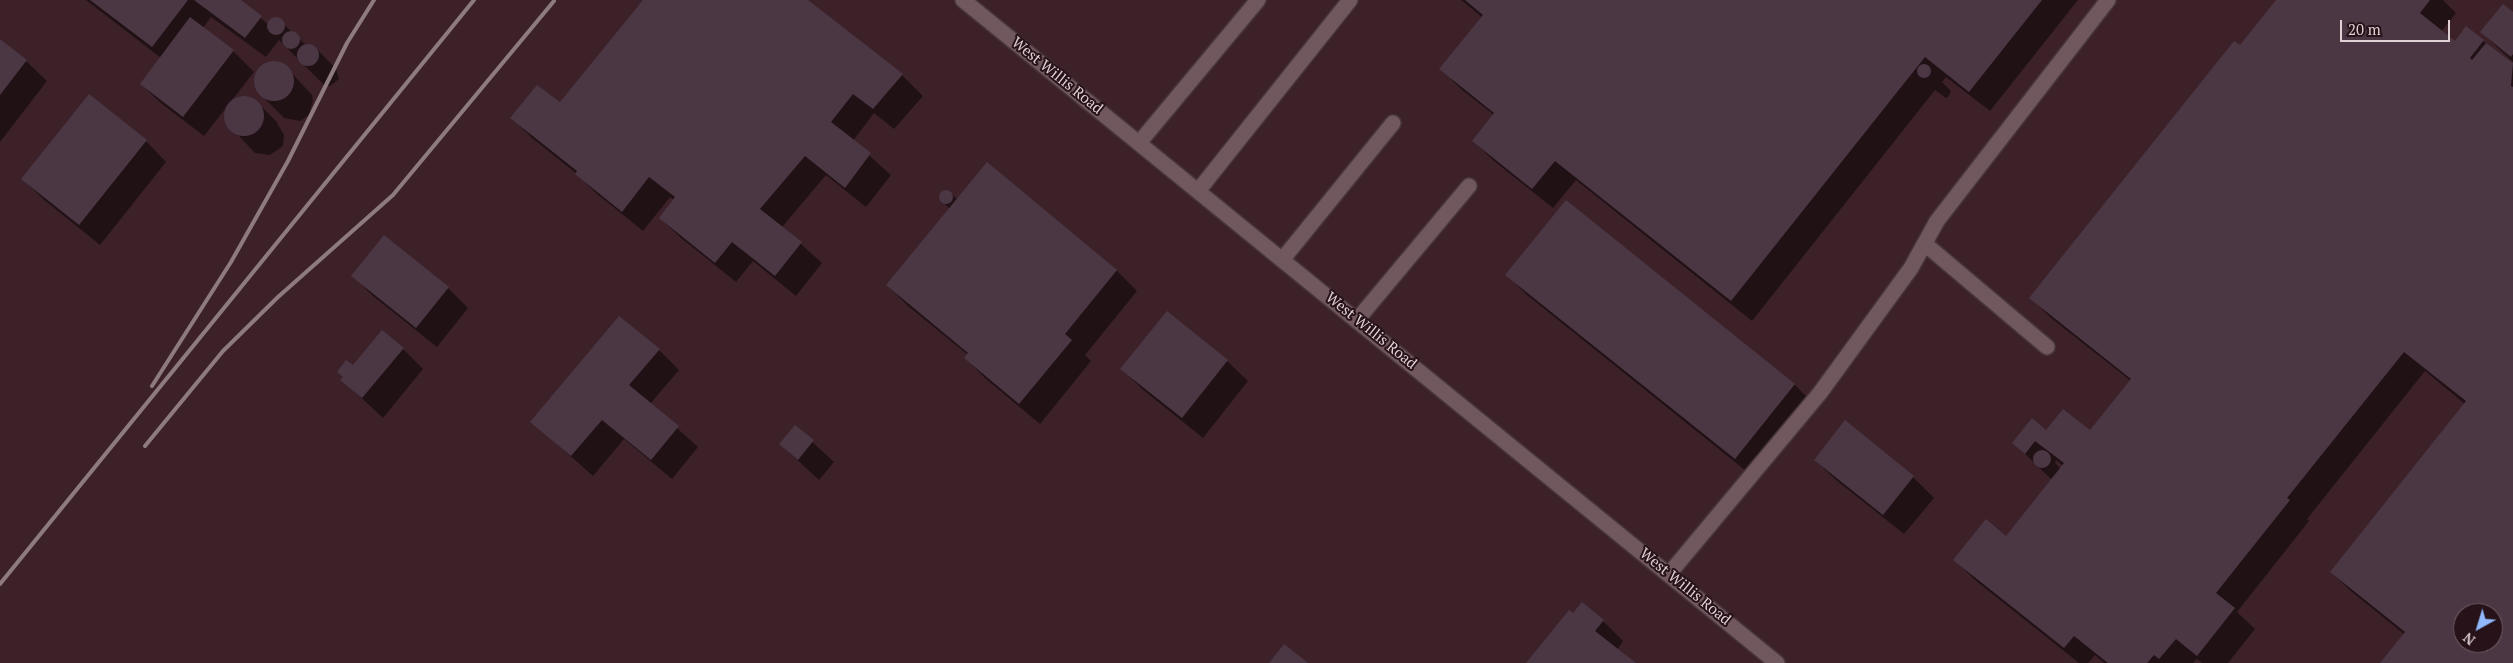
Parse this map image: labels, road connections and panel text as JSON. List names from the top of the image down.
{
  "streets": {
    "street": ["West Willis Road"]
  },
  "scale_bar": "20 m",
  "north": "bottom left"
}
